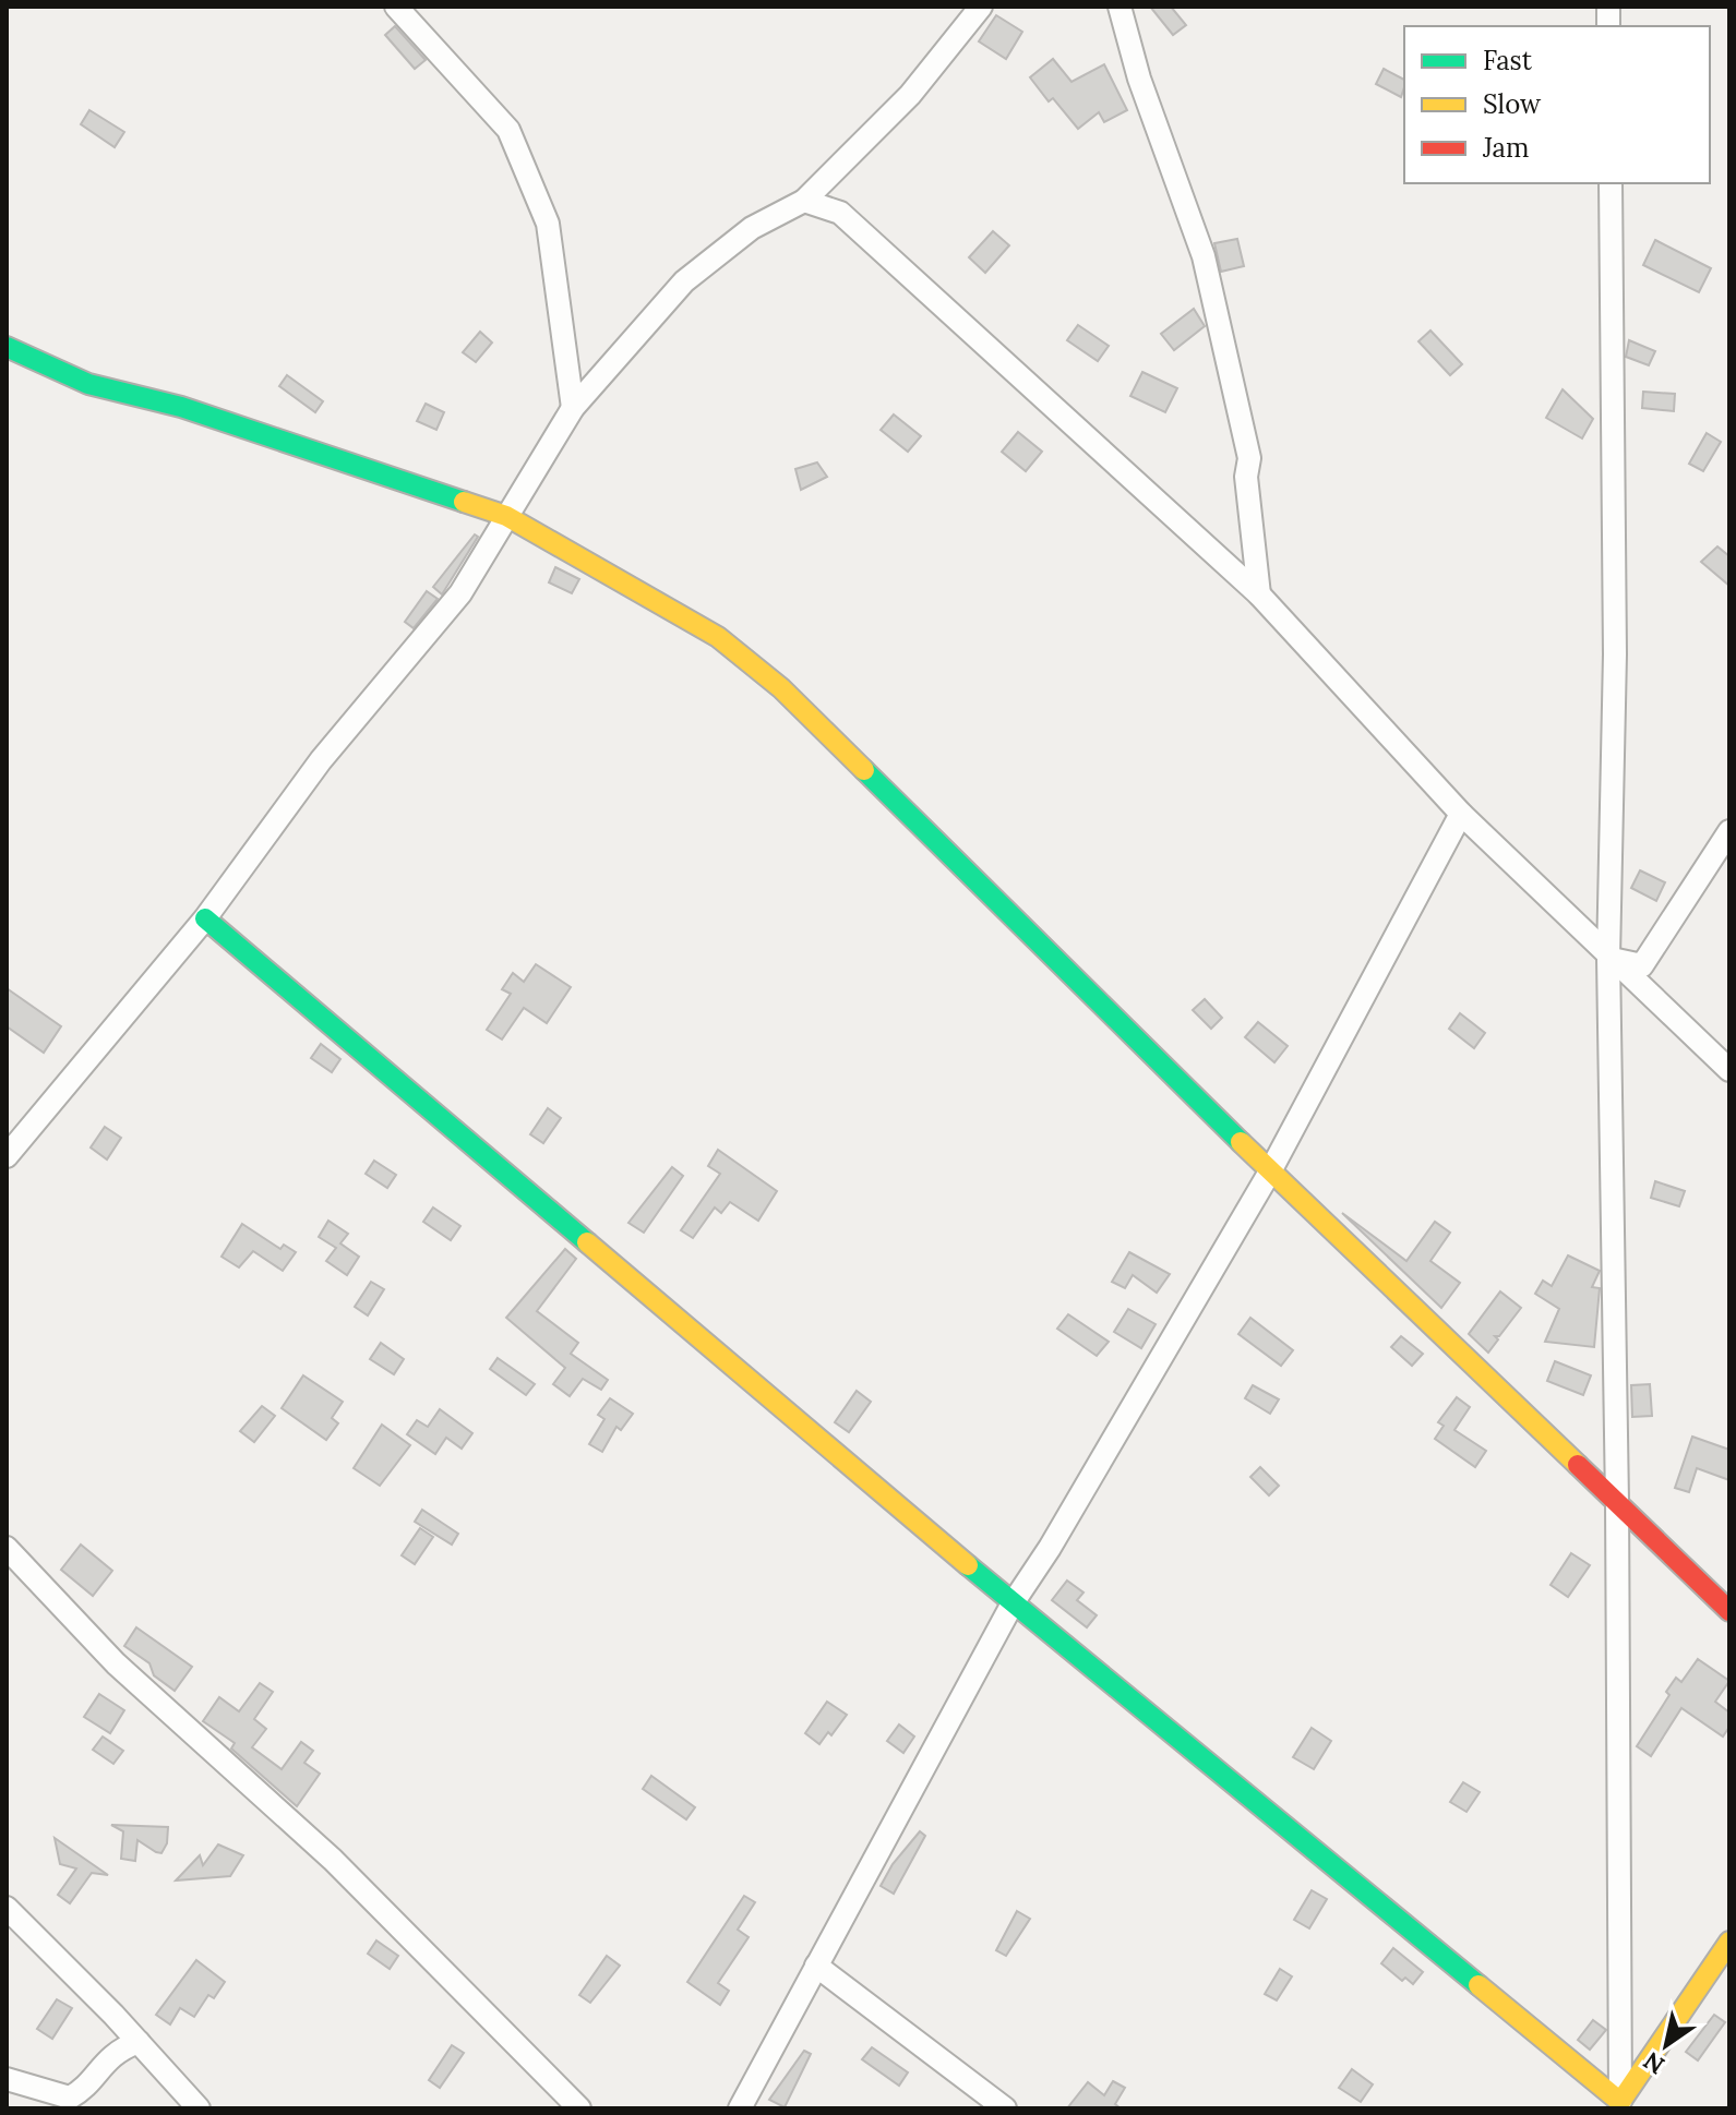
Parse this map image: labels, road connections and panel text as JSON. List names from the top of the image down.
{
  "legend": ["Fast", "Slow", "Jam"],
  "north": "bottom left"
}
